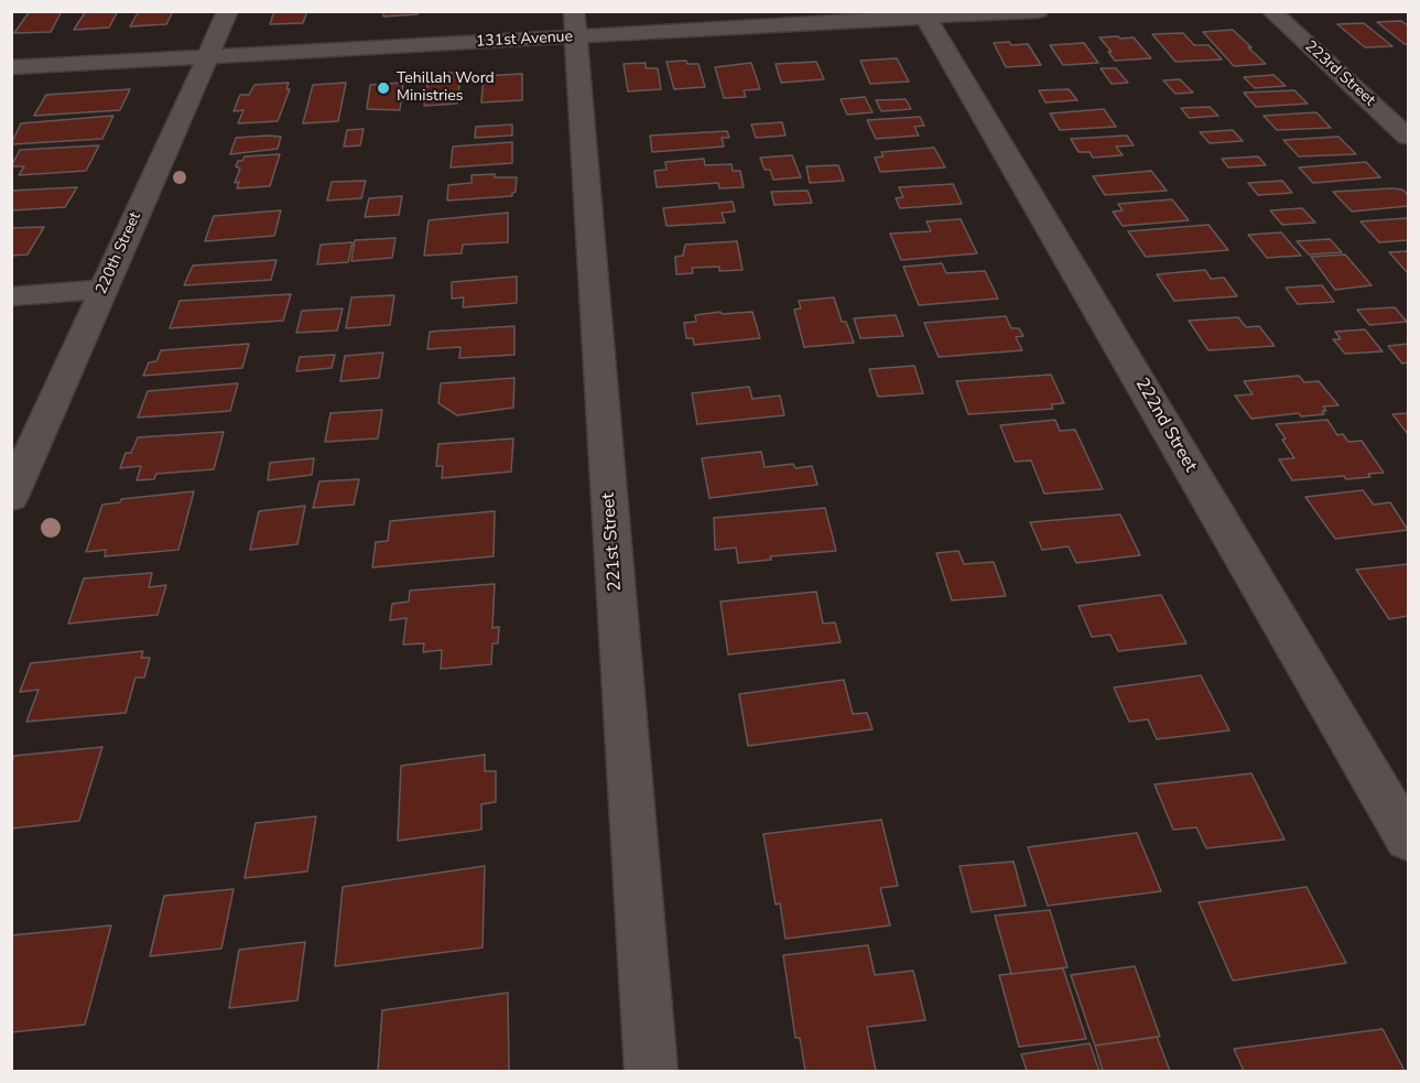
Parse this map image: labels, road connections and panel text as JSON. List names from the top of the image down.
{
  "streets": {
    "street": [
      "131st Avenue",
      "223rd Street",
      "220th Street",
      "222nd Street",
      "221st Street"
    ]
  },
  "crossings": [
    ["131st Avenue", "220th Street"],
    ["131st Avenue", "222nd Street"],
    ["131st Avenue", "221st Street"]
  ],
  "places": ["Tehillah Word Ministries"]
}
